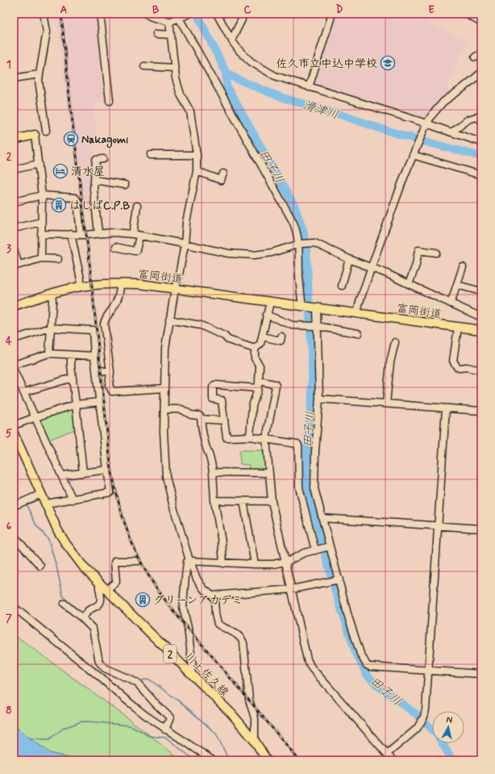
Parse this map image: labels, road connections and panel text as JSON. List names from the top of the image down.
{
  "streets": {
    "main road": ["富岡街道", "2", "川上佐久線"]
  },
  "crossings": [
    ["2", "川上佐久線"]
  ],
  "water": ["滑津川", "田子川"],
  "places": {
    "school or university": ["佐久市立中込中学校"],
    "station": ["Nakagomi"],
    "hotel": ["清水屋"],
    "building": ["はしばC.P.B", "グリーンアカデミ"]
  },
  "north": "top",
  "grid": {
    "columns": [
      "A",
      "B",
      "C",
      "D",
      "E"
    ],
    "rows": [
      "1",
      "2",
      "3",
      "4",
      "5",
      "6",
      "7",
      "8"
    ]
  }
}
